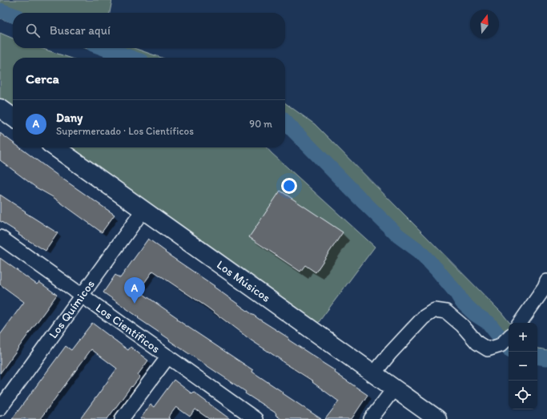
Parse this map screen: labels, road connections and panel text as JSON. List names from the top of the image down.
{
  "streets": {
    "street": ["Los Músicos", "Los Químicos", "Los Científicos"]
  },
  "crossings": [
    ["Los Músicos", "Los Químicos"],
    ["Los Químicos", "Los Científicos"]
  ],
  "north": "top",
  "page": {
    "search": "Buscar aquí",
    "heading": "Cerca",
    "list": [
      {
        "mark": "A",
        "name": "Dany",
        "note": "Supermercado · Los Científicos",
        "value": "90 m"
      }
    ],
    "pins": "A",
    "map_buttons": ["+", "−"]
  }
}
